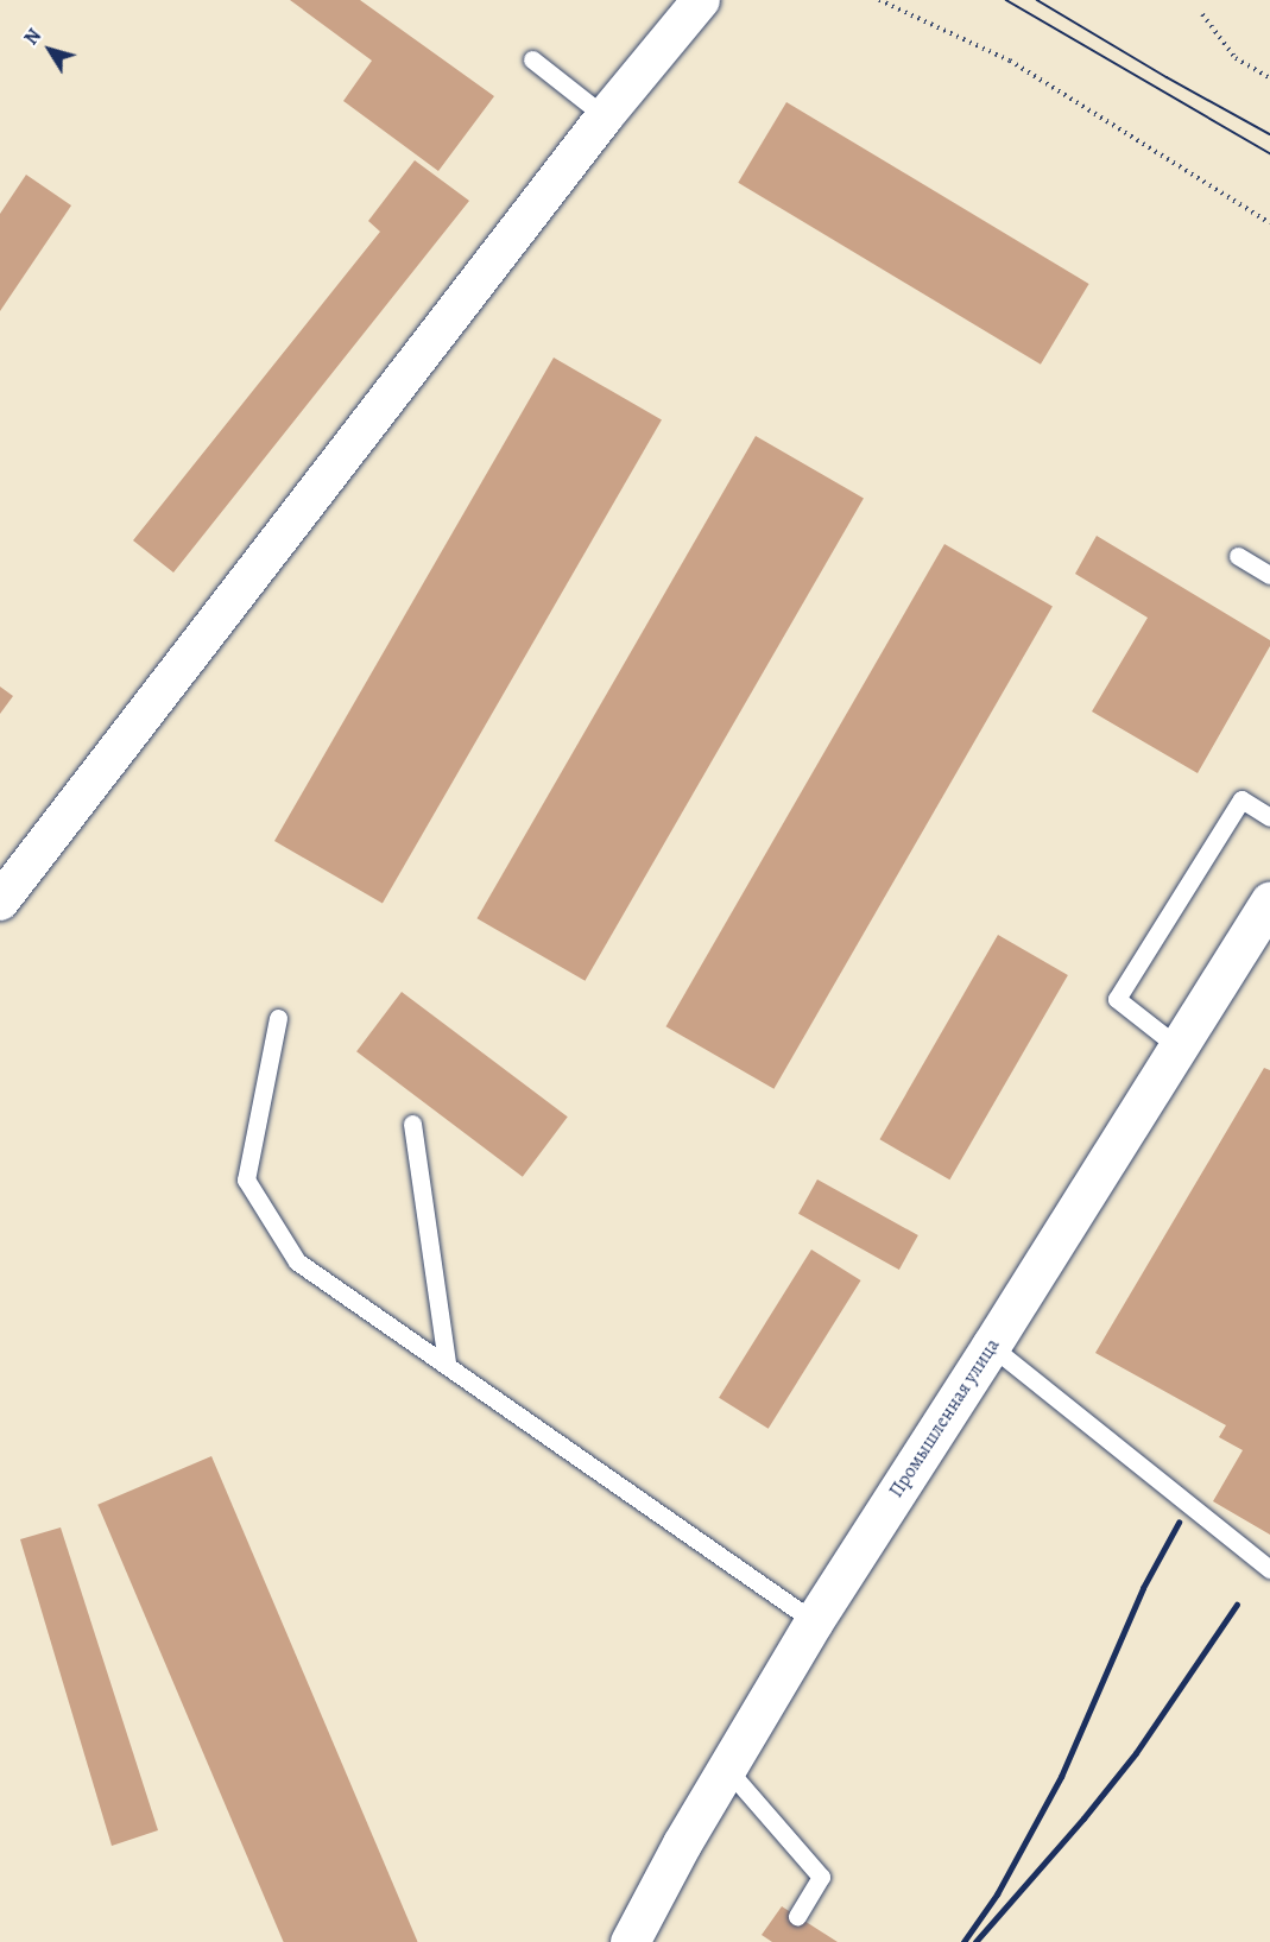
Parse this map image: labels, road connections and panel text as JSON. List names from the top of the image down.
{
  "streets": {
    "street": ["Промышленная улица"]
  },
  "north": "top left"
}
